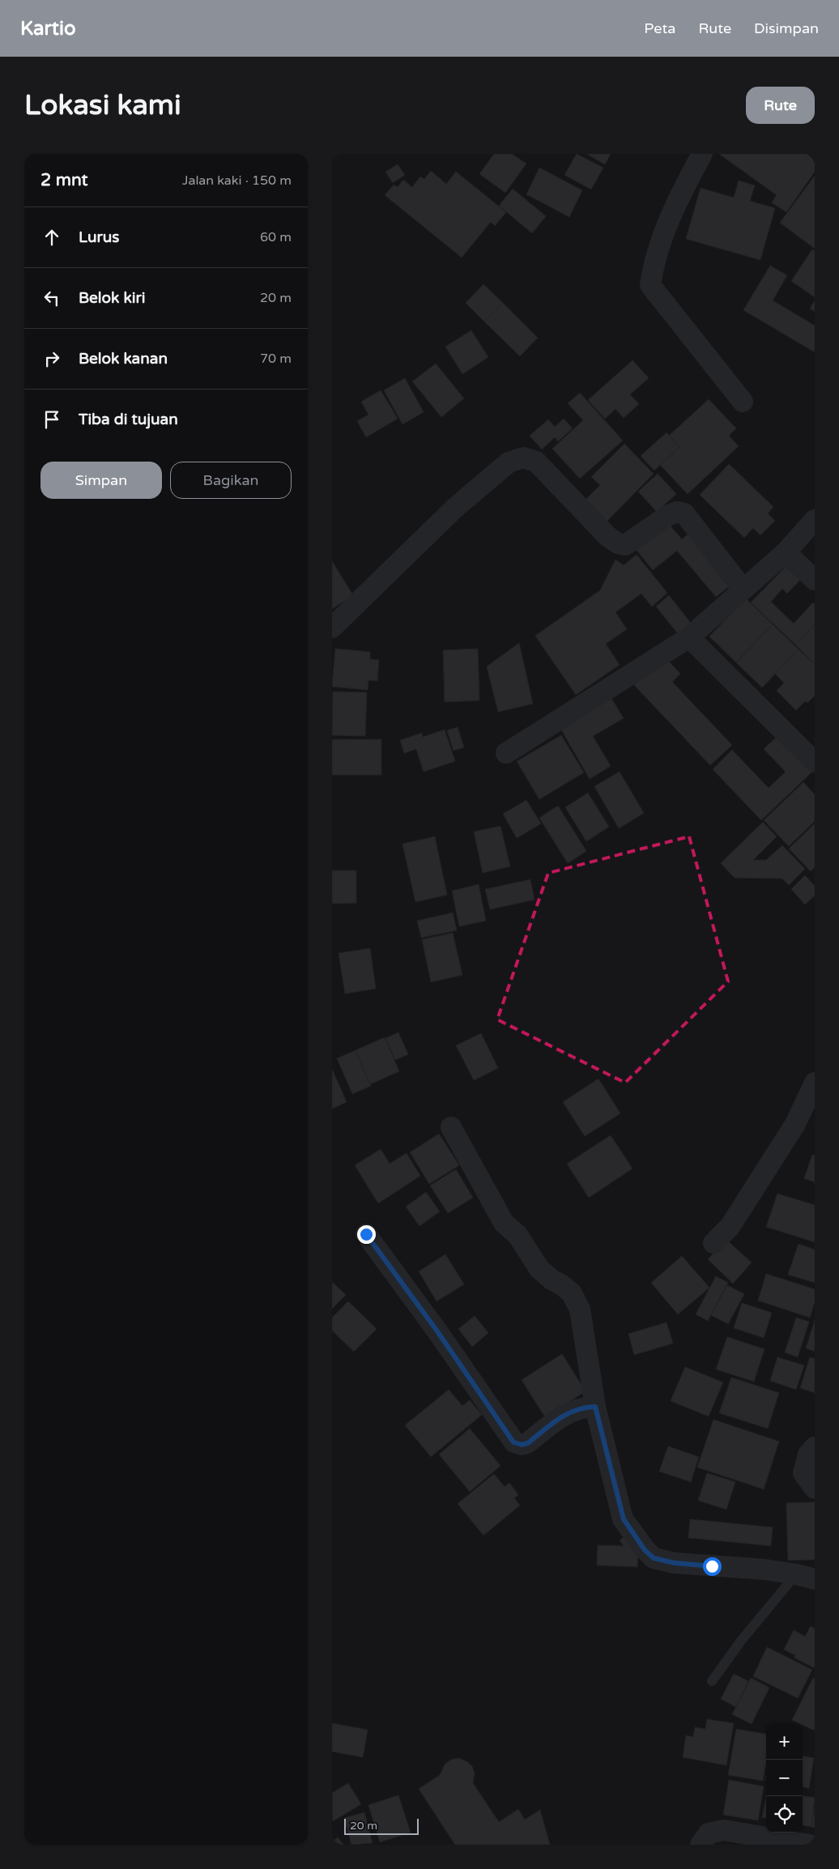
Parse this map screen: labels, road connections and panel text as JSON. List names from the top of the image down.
{
  "scale_bar": "20 m",
  "page": {
    "header": "Kartio",
    "nav": ["Peta", "Rute", "Disimpan"],
    "buttons": [
      "Rute",
      ["Simpan", "Bagikan"]
    ],
    "title": "Lokasi kami",
    "heading": ["2 mnt", "Jalan kaki · 150 m"],
    "list": [
      ["Lurus", "60 m"],
      ["Belok kiri", "20 m"],
      ["Belok kanan", "70 m"],
      "Tiba di tujuan"
    ],
    "map_buttons": ["+", "−"],
    "scale": "20 m"
  }
}
